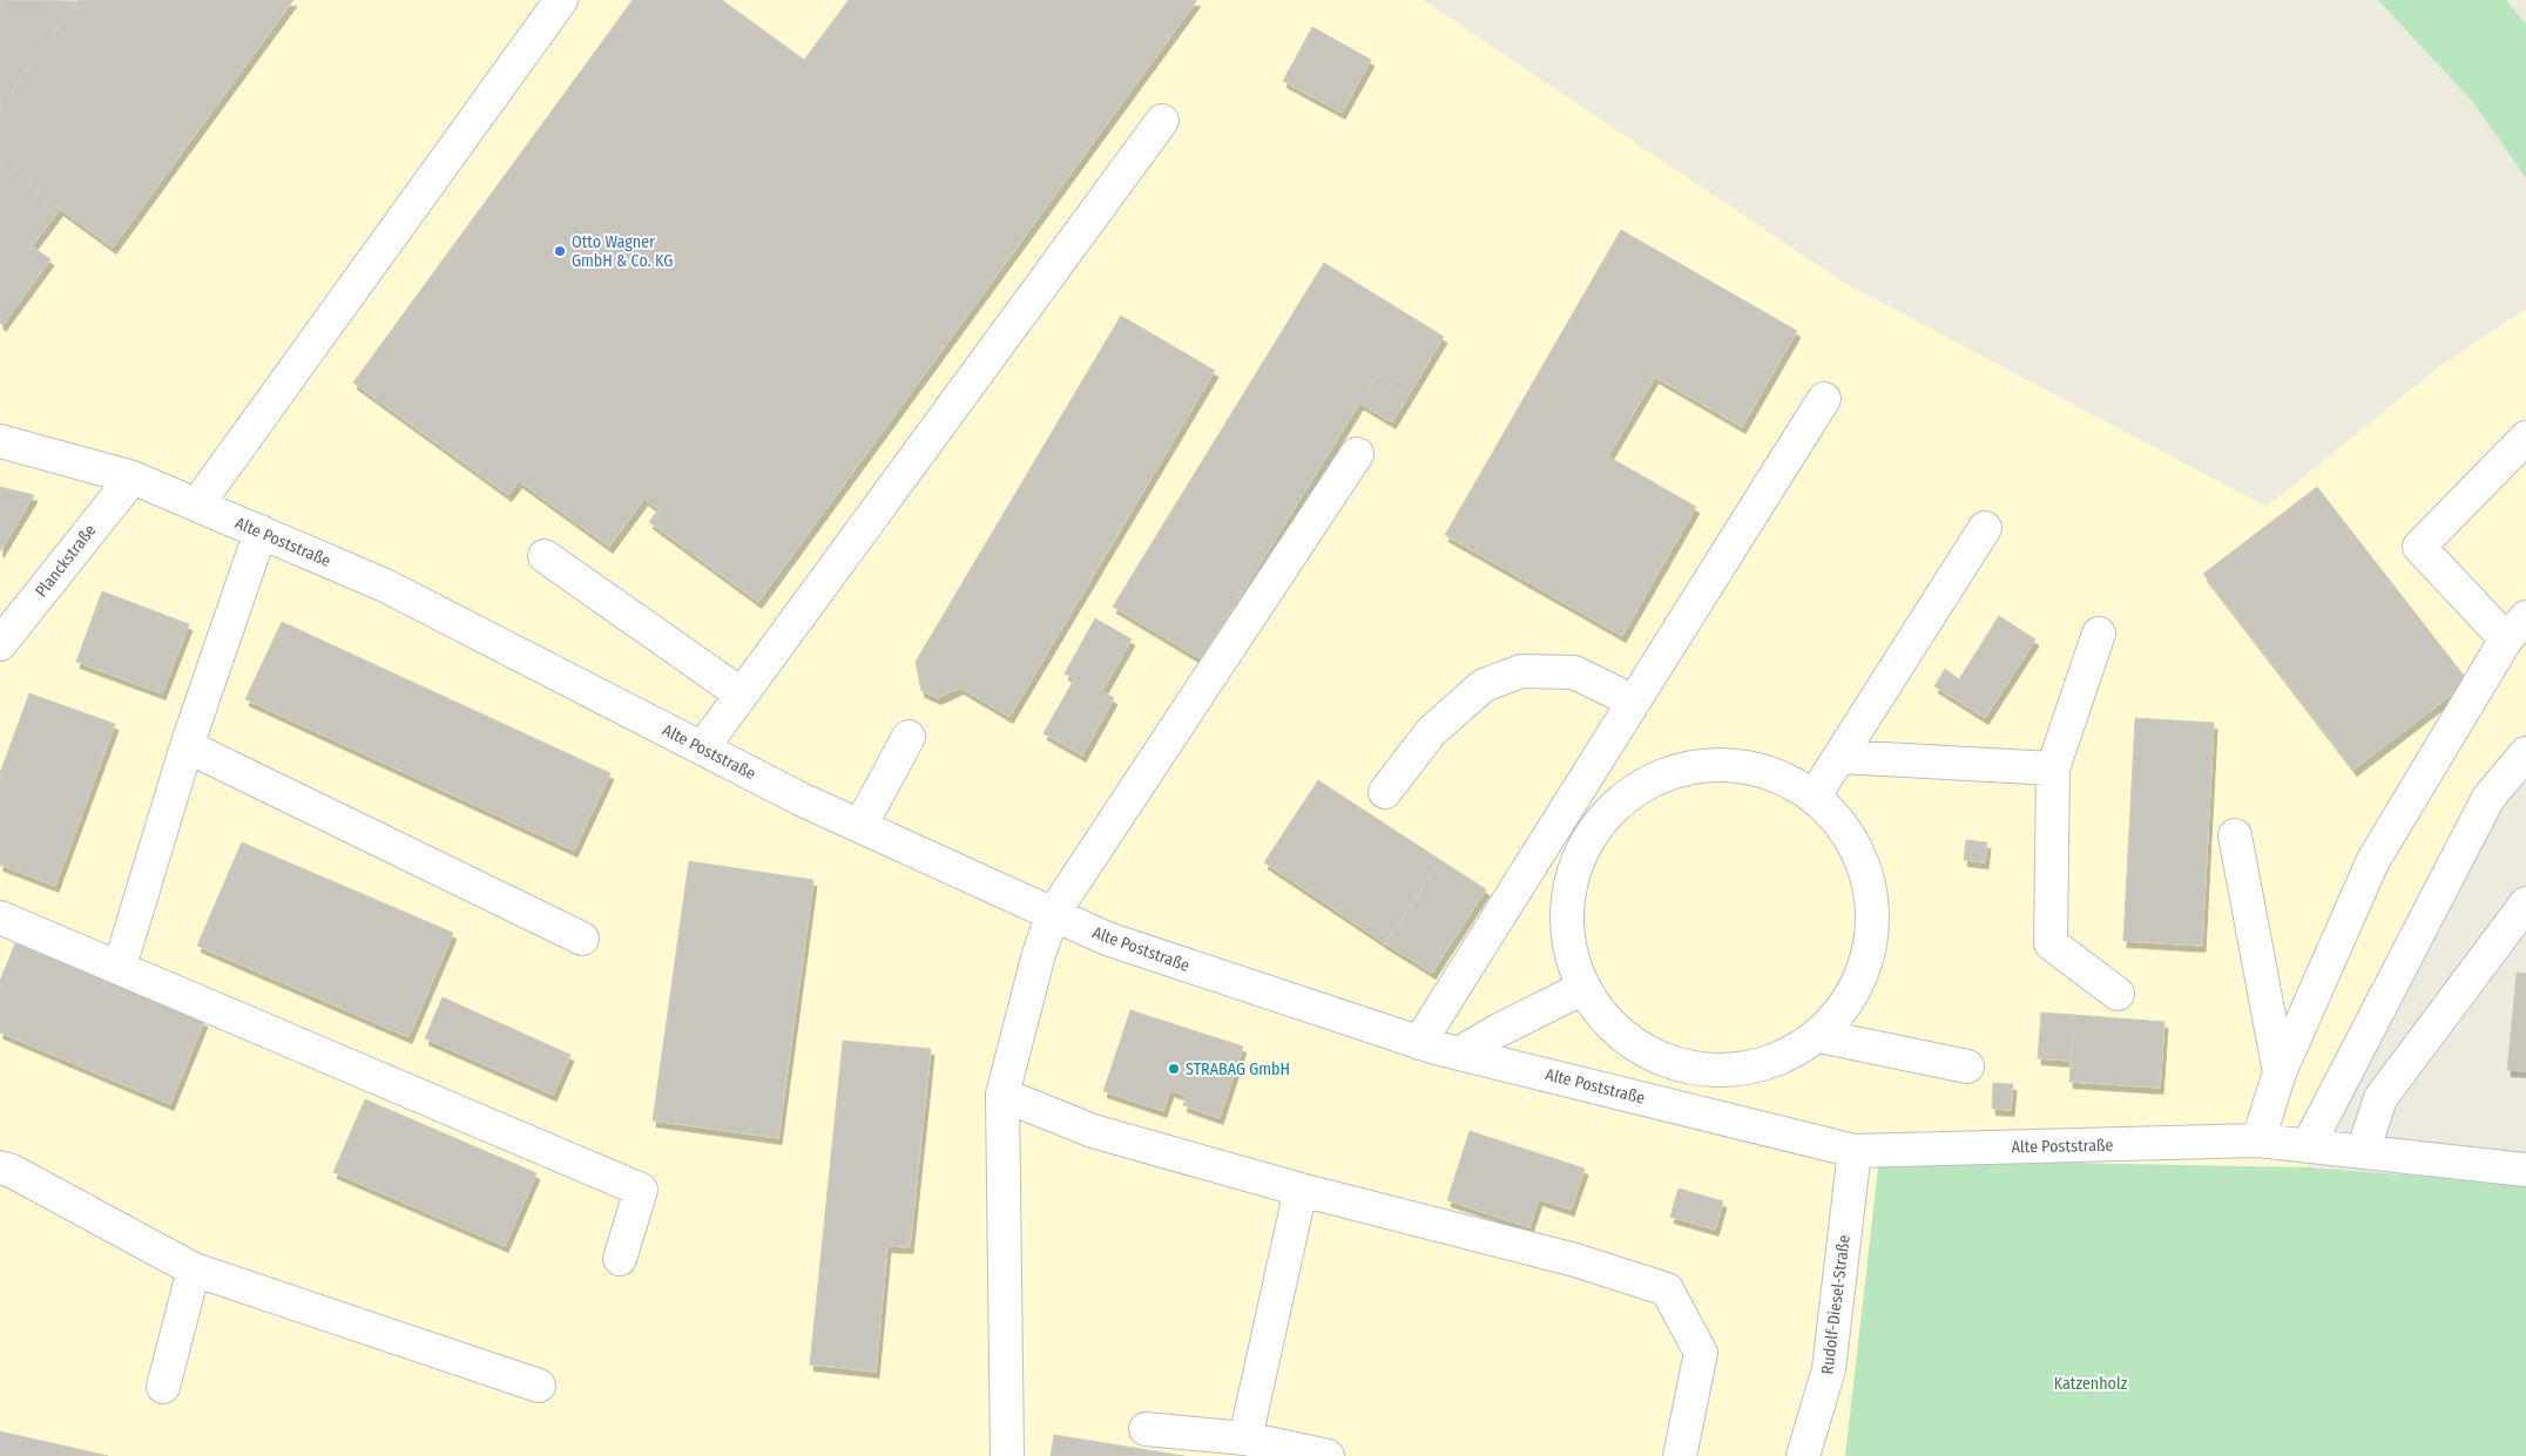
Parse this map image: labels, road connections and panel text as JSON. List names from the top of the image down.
{
  "streets": {
    "street": ["Alte Poststraße", "Planckstraße", "Rudolf-Diesel-Straße"]
  },
  "crossings": [
    ["Alte Poststraße", "Planckstraße"],
    ["Alte Poststraße", "Rudolf-Diesel-Straße"]
  ],
  "parks": ["Katzenholz"],
  "places": ["Otto Wagner GmbH & Co. KG", "STRABAG GmbH"]
}
